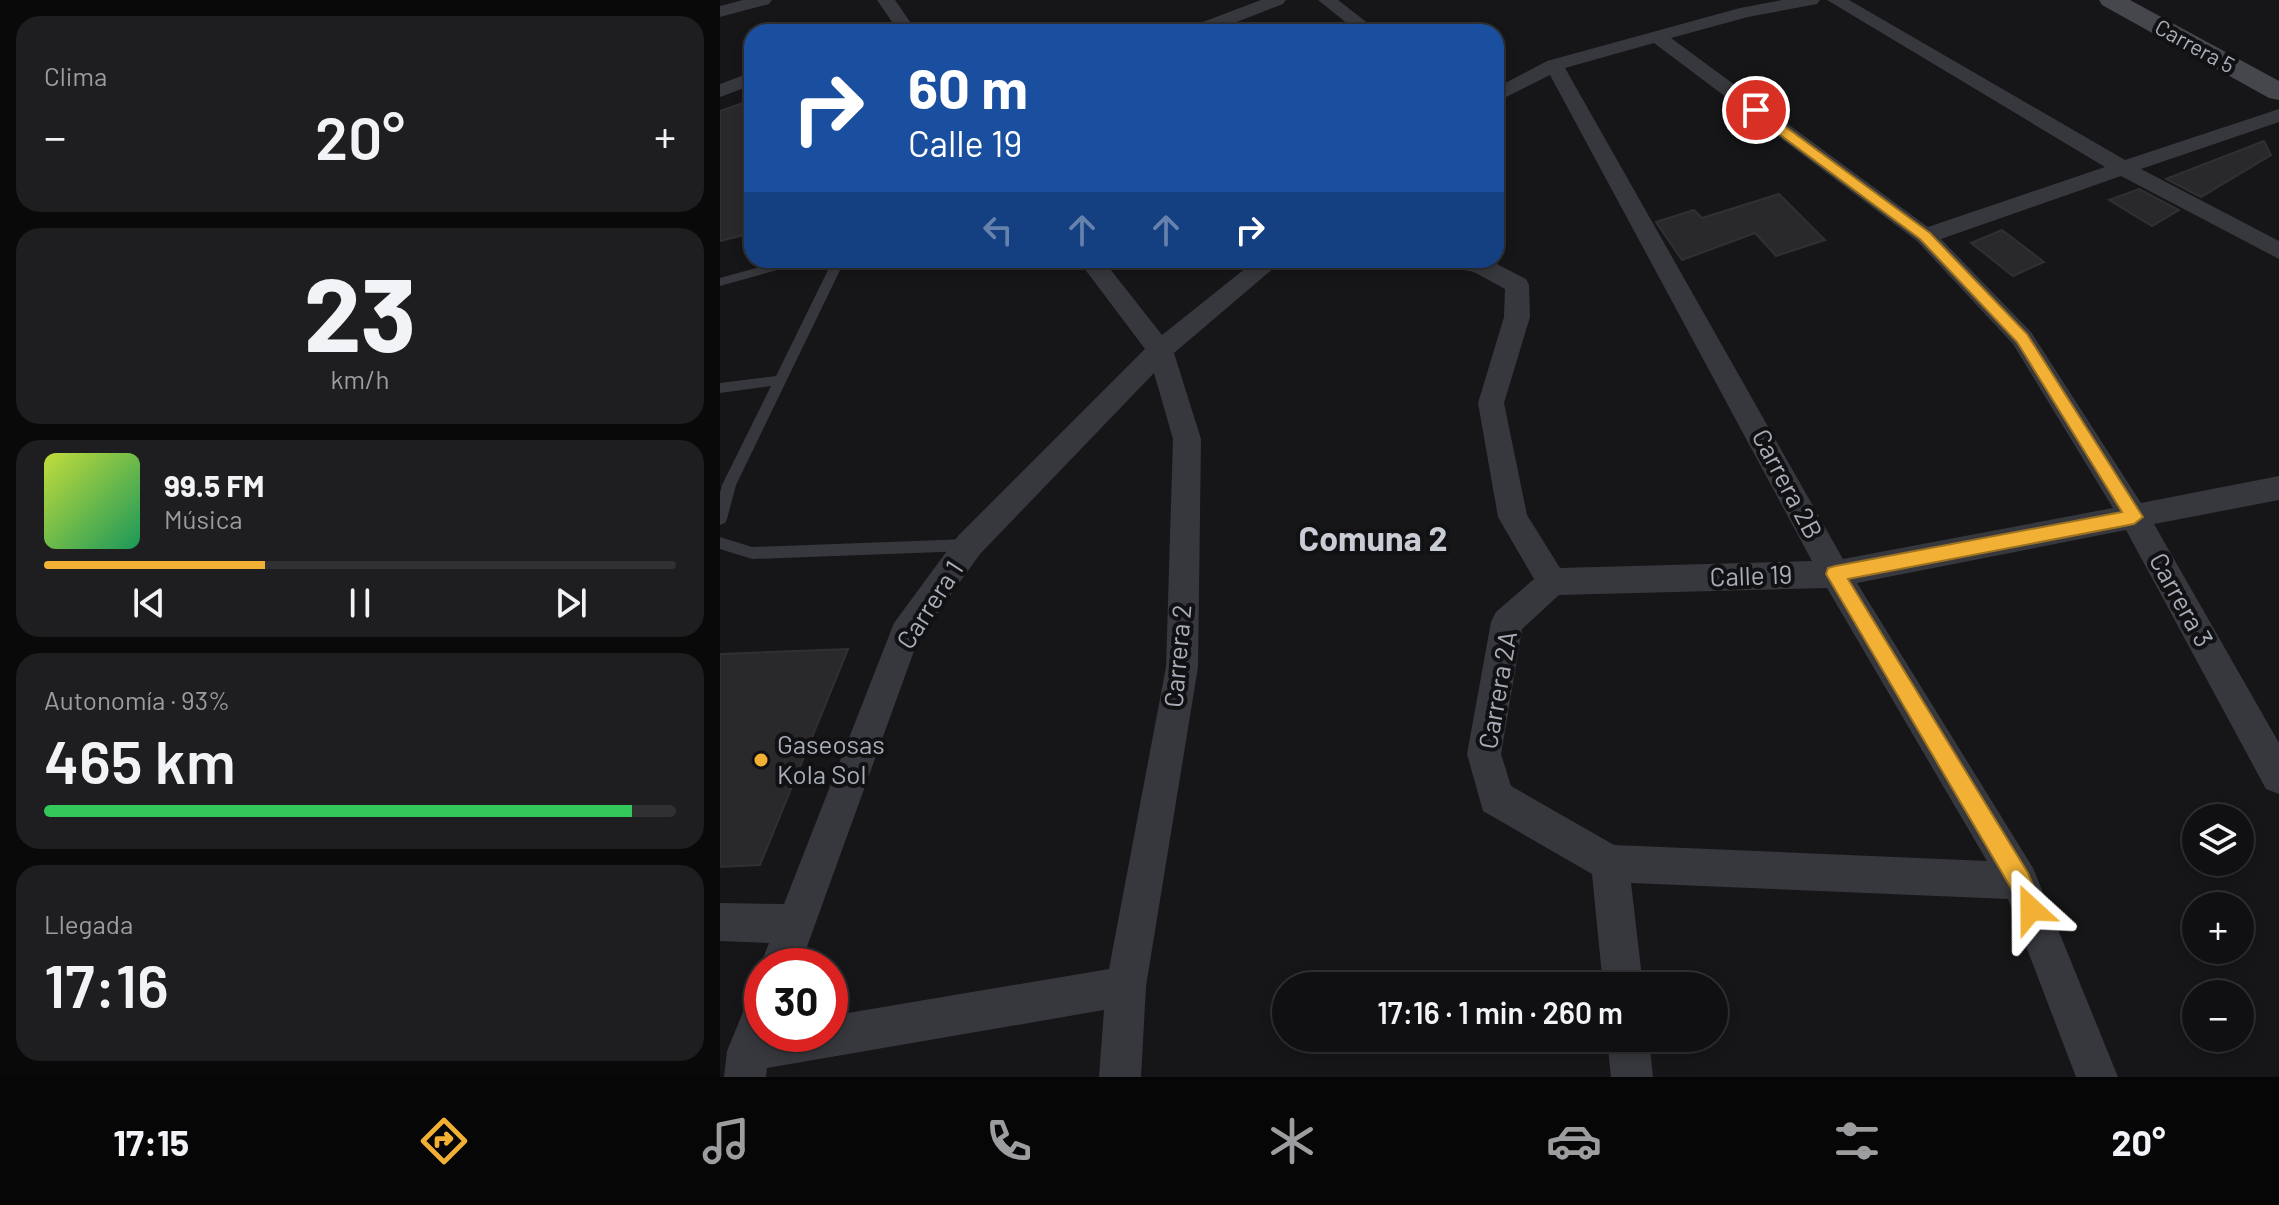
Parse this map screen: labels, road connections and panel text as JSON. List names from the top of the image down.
{
  "streets": {
    "street": [
      "Carrera 5",
      "Carrera 2B",
      "Calle 19",
      "Carrera 3",
      "Carrera 1",
      "Carrera 2",
      "Carrera 2A"
    ]
  },
  "crossings": [
    ["Carrera 2B", "Calle 19"],
    ["Calle 19", "Carrera 3"],
    ["Calle 19", "Carrera 2A"],
    ["Carrera 1", "Carrera 2"]
  ],
  "districts": ["Comuna 2"],
  "places": ["Gaseosas Kola Sol"],
  "page": {
    "tile": [
      "Clima",
      ["23", "km/h"],
      ["Autonomía · 93%", "465 km"],
      ["Llegada", "17:16"]
    ],
    "turn": ["60 m", "Calle 19"],
    "heat": ["−", "20°", "+"],
    "song": ["99.5 FM", "Música"],
    "map_buttons": ["+", "−"],
    "limit": "30",
    "trip": "17:16 · 1 min · 260 m",
    "tabs": ["17:15", "20°"]
  }
}
